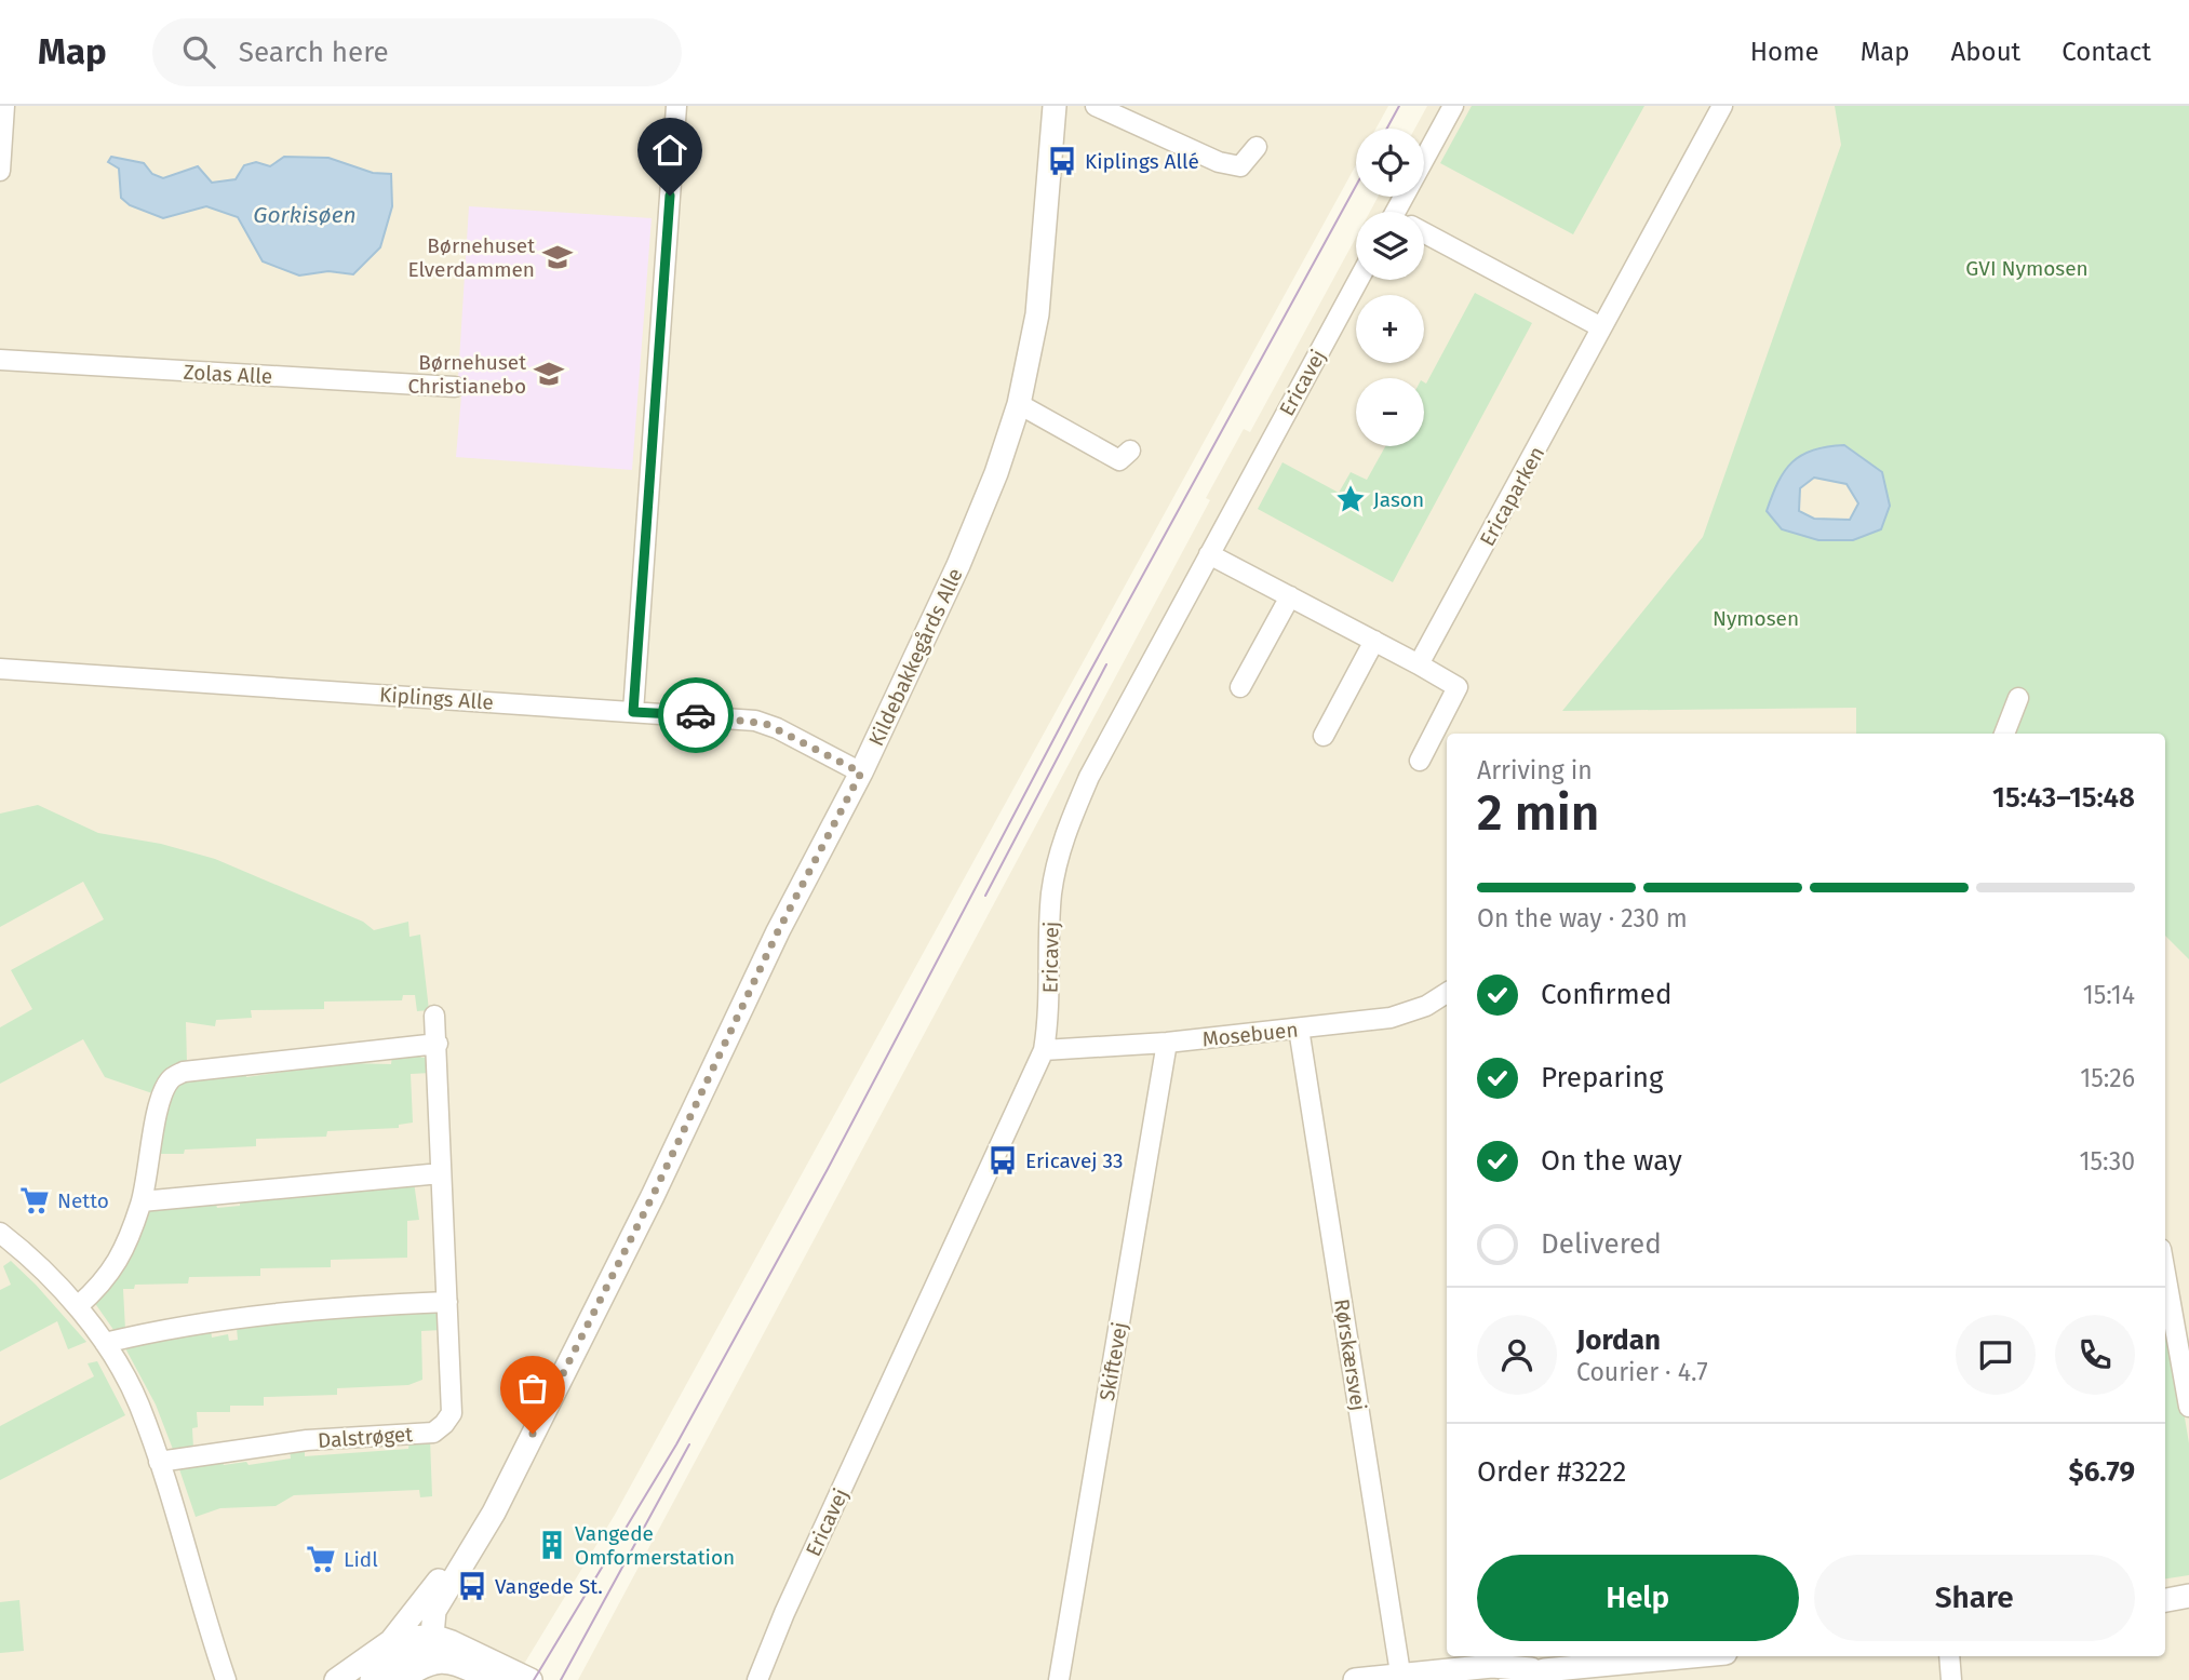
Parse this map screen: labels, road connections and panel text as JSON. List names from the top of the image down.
{
  "streets": {
    "street": [
      "Zolas Alle",
      "Ericavej",
      "Ericaparken",
      "Kildebakkegårds Alle",
      "Kiplings Alle",
      "Mosebuen",
      "Rørskærsvej",
      "Skiftevej",
      "Dalstrøget"
    ]
  },
  "crossings": [
    ["Ericavej", "Mosebuen"],
    ["Kildebakkegårds Alle", "Kiplings Alle"],
    ["Mosebuen", "Rørskærsvej"],
    ["Mosebuen", "Skiftevej"]
  ],
  "water": ["Gorkisøen"],
  "parks": ["GVI Nymosen", "Nymosen"],
  "places": {
    "bus stop": ["Kiplings Allé", "Ericavej 33", "Vangede St."],
    "school or university": ["Børnehuset Elverdammen", "Børnehuset Christianebo"],
    "place": ["Jason"],
    "supermarket": ["Netto", "Lidl"],
    "building": ["Vangede Omformerstation"]
  },
  "page": {
    "header": "Map",
    "search": "Search here",
    "nav": [
      "Home",
      "Map",
      "About",
      "Contact"
    ],
    "map_buttons": ["+", "−"],
    "heading": ["2 min", "Arriving in", "15:43–15:48"],
    "panel": [
      "Jordan",
      "Courier · 4.7",
      "Order #3222",
      "$6.79"
    ],
    "bar": "On the way · 230 m",
    "list": [
      ["Confirmed", "15:14"],
      ["Preparing", "15:26"],
      ["On the way", "15:30"],
      "Delivered"
    ],
    "buttons": ["Help", "Share"]
  }
}
